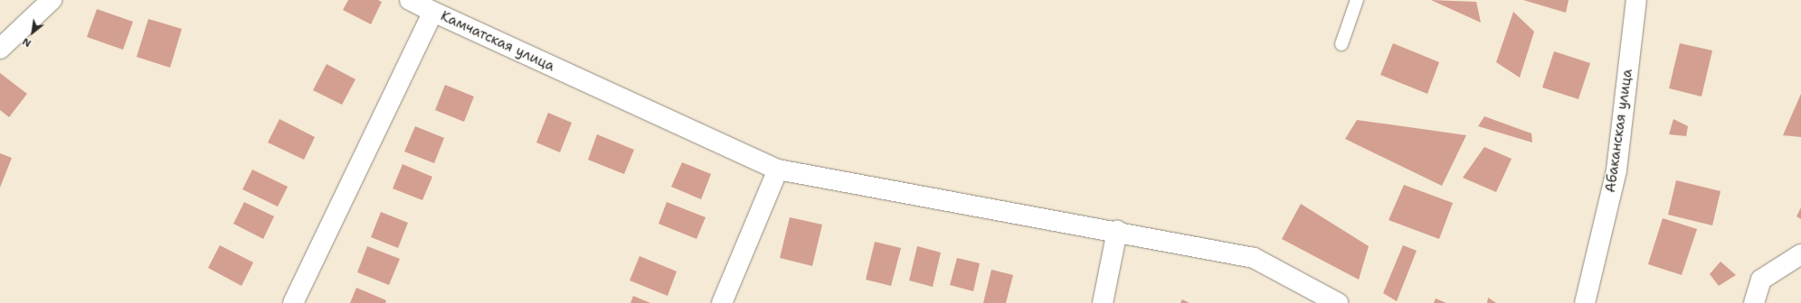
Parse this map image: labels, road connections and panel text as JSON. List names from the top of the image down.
{
  "streets": {
    "street": ["Камчатская улица", "Абаканская улица"]
  },
  "north": "bottom left"
}
